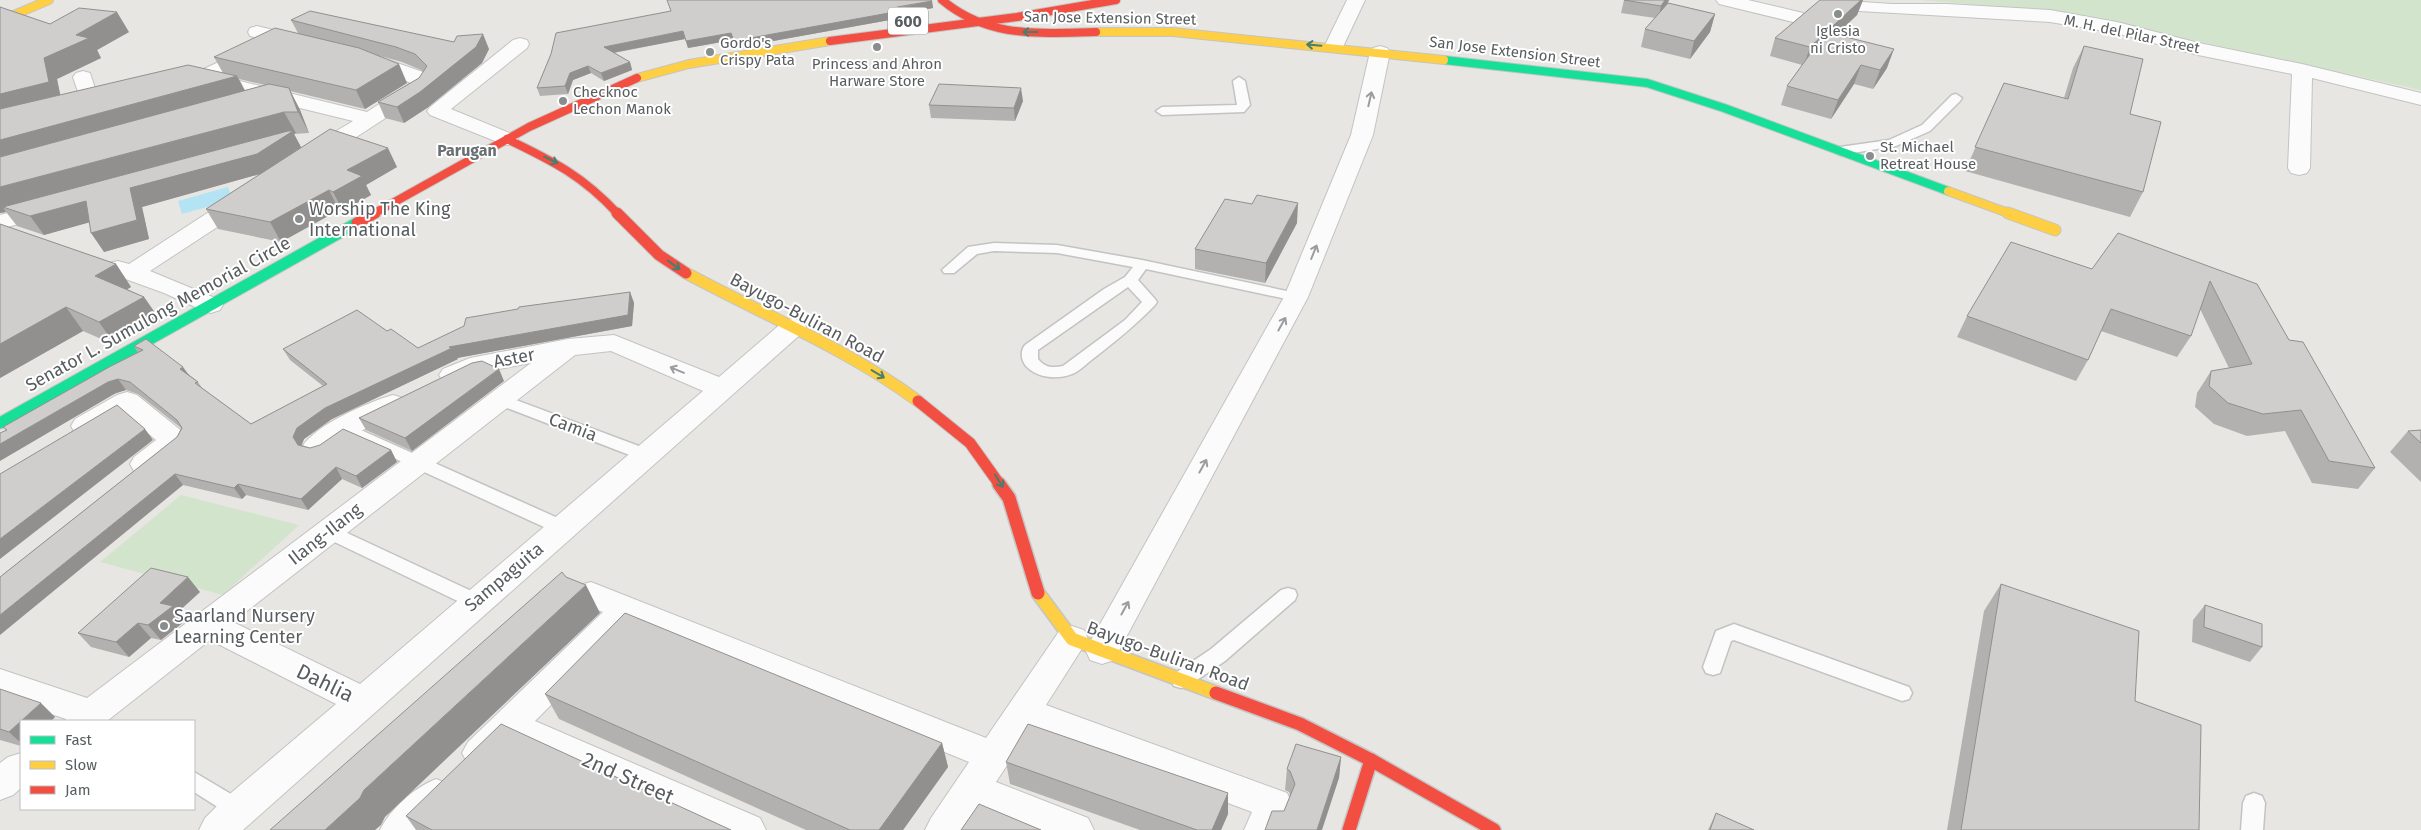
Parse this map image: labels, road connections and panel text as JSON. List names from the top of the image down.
{
  "streets": {
    "street": [
      "San Jose Extension Street",
      "600",
      "M. H. del Pilar Street",
      "Senator L. Sumulong Memorial Circle",
      "Bayugo-Buliran Road",
      "Aster",
      "Ilang-Ilang",
      "Sampaguita",
      "Dahlia",
      "2nd Street"
    ],
    "lane": ["Camia"]
  },
  "crossings": [
    ["San Jose Extension Street", "600"],
    ["San Jose Extension Street", "Senator L. Sumulong Memorial Circle"],
    ["Senator L. Sumulong Memorial Circle", "Bayugo-Buliran Road"],
    ["Bayugo-Buliran Road", "Sampaguita"],
    ["Aster", "Ilang-Ilang"],
    ["Aster", "Sampaguita"],
    ["Camia", "Ilang-Ilang"],
    ["Camia", "Sampaguita"],
    ["Ilang-Ilang", "Dahlia"],
    ["Sampaguita", "Dahlia"]
  ],
  "one_way": ["Bayugo-Buliran Road", "Aster"],
  "districts": ["Parugan"],
  "places": [
    "Iglesia ni Cristo",
    "Princess and Ahron Harware Store",
    "Gordo's Crispy Pata",
    "Checknoc Lechon Manok",
    "St. Michael Retreat House",
    "Worship The King International",
    "Saarland Nursery Learning Center"
  ],
  "legend": ["Fast", "Slow", "Jam"]
}
